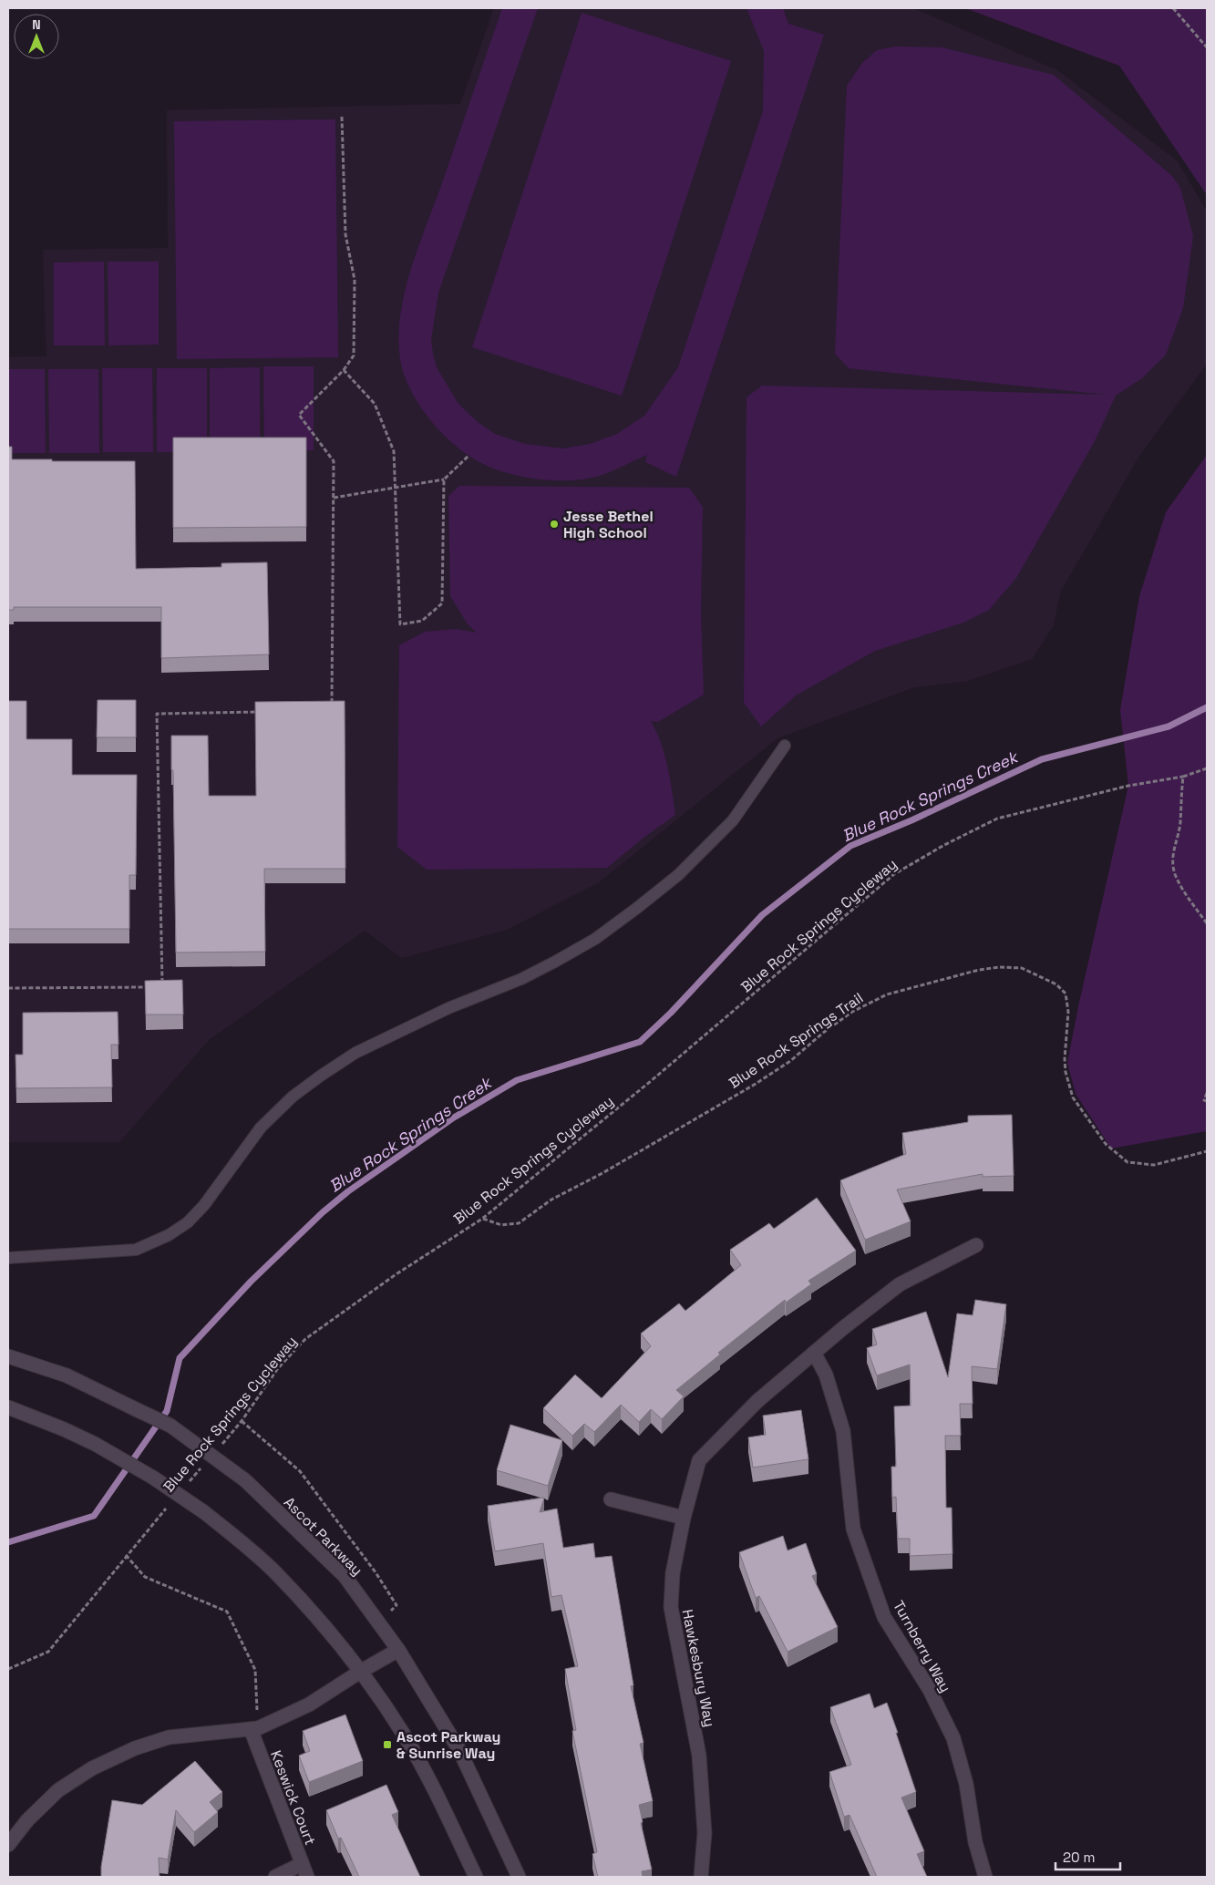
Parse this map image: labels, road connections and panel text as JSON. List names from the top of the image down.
{
  "streets": {
    "street": [
      "Ascot Parkway",
      "Turnberry Way",
      "Hawkesbury Way",
      "Keswick Court"
    ],
    "path": ["Blue Rock Springs Cycleway", "Blue Rock Springs Trail"]
  },
  "crossings": [
    ["Blue Rock Springs Cycleway", "Blue Rock Springs Trail"],
    ["Turnberry Way", "Hawkesbury Way"]
  ],
  "water": ["Blue Rock Springs Creek"],
  "places": {
    "other": ["Jesse Bethel High School"],
    "transit": ["Ascot Parkway & Sunrise Way"]
  },
  "scale_bar": "20 m",
  "north": "top"
}
